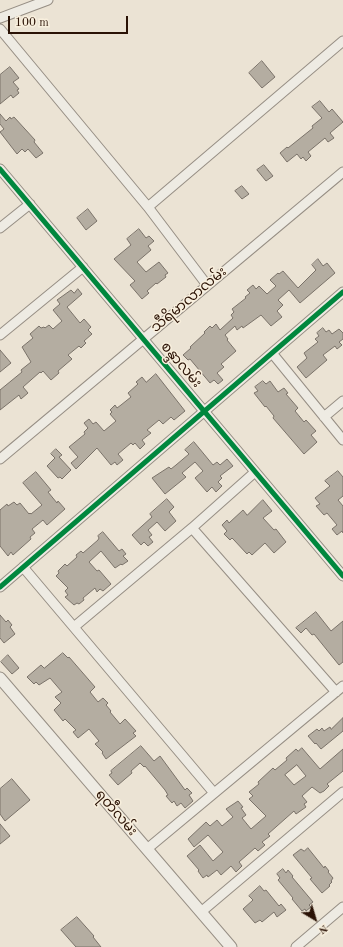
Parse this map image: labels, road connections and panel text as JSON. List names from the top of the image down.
{
  "streets": {
    "street": ["သီရိမာလာလမ်း", "စန္ဒာလမ်း", "ရတီလမ်း"]
  },
  "crossings": [
    ["သီရိမာလာလမ်း", "စန္ဒာလမ်း"]
  ],
  "scale_bar": "100 m",
  "north": "bottom right"
}
